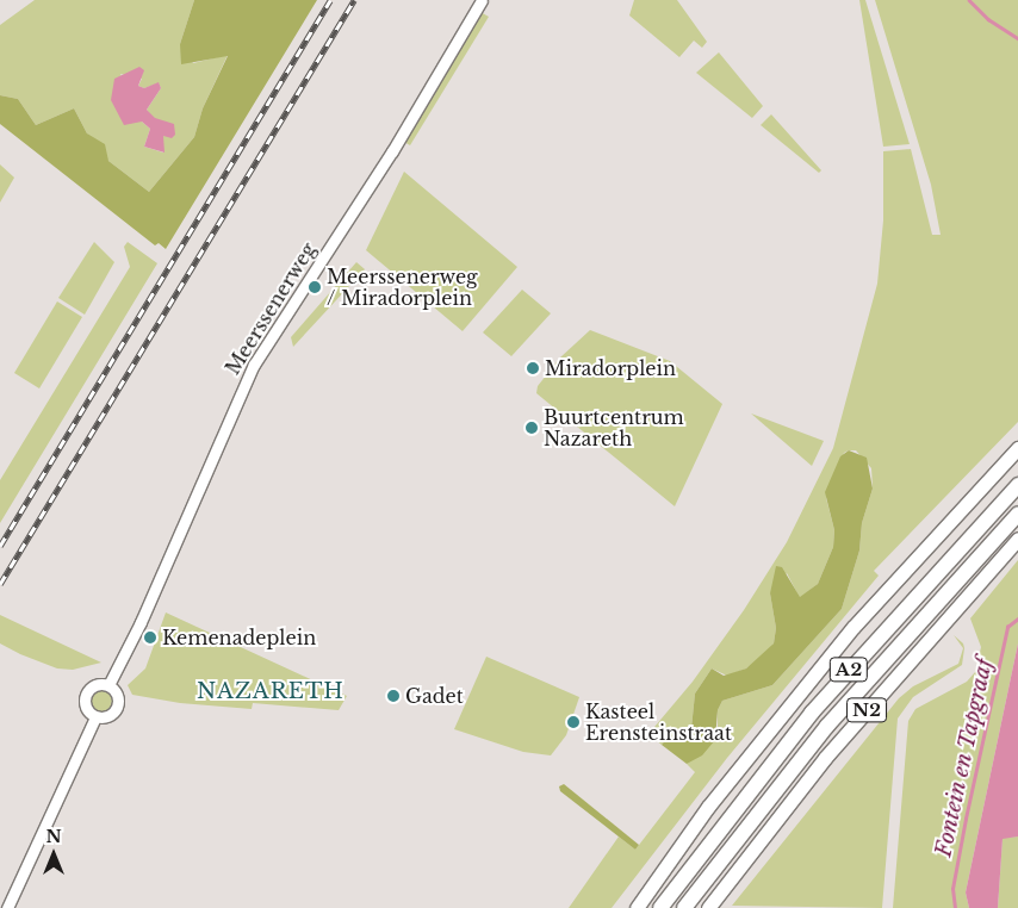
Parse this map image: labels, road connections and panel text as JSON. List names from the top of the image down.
{
  "streets": {
    "highway": ["A2", "N2"],
    "street": ["Meerssenerweg"]
  },
  "districts": ["NAZARETH"],
  "water": ["Fontein en Tapgraaf"],
  "places": [
    "Meerssenerweg / Miradorplein",
    "Miradorplein",
    "Buurtcentrum Nazareth",
    "Kemenadeplein",
    "Gadet",
    "Kasteel Erensteinstraat"
  ],
  "north": "top"
}
